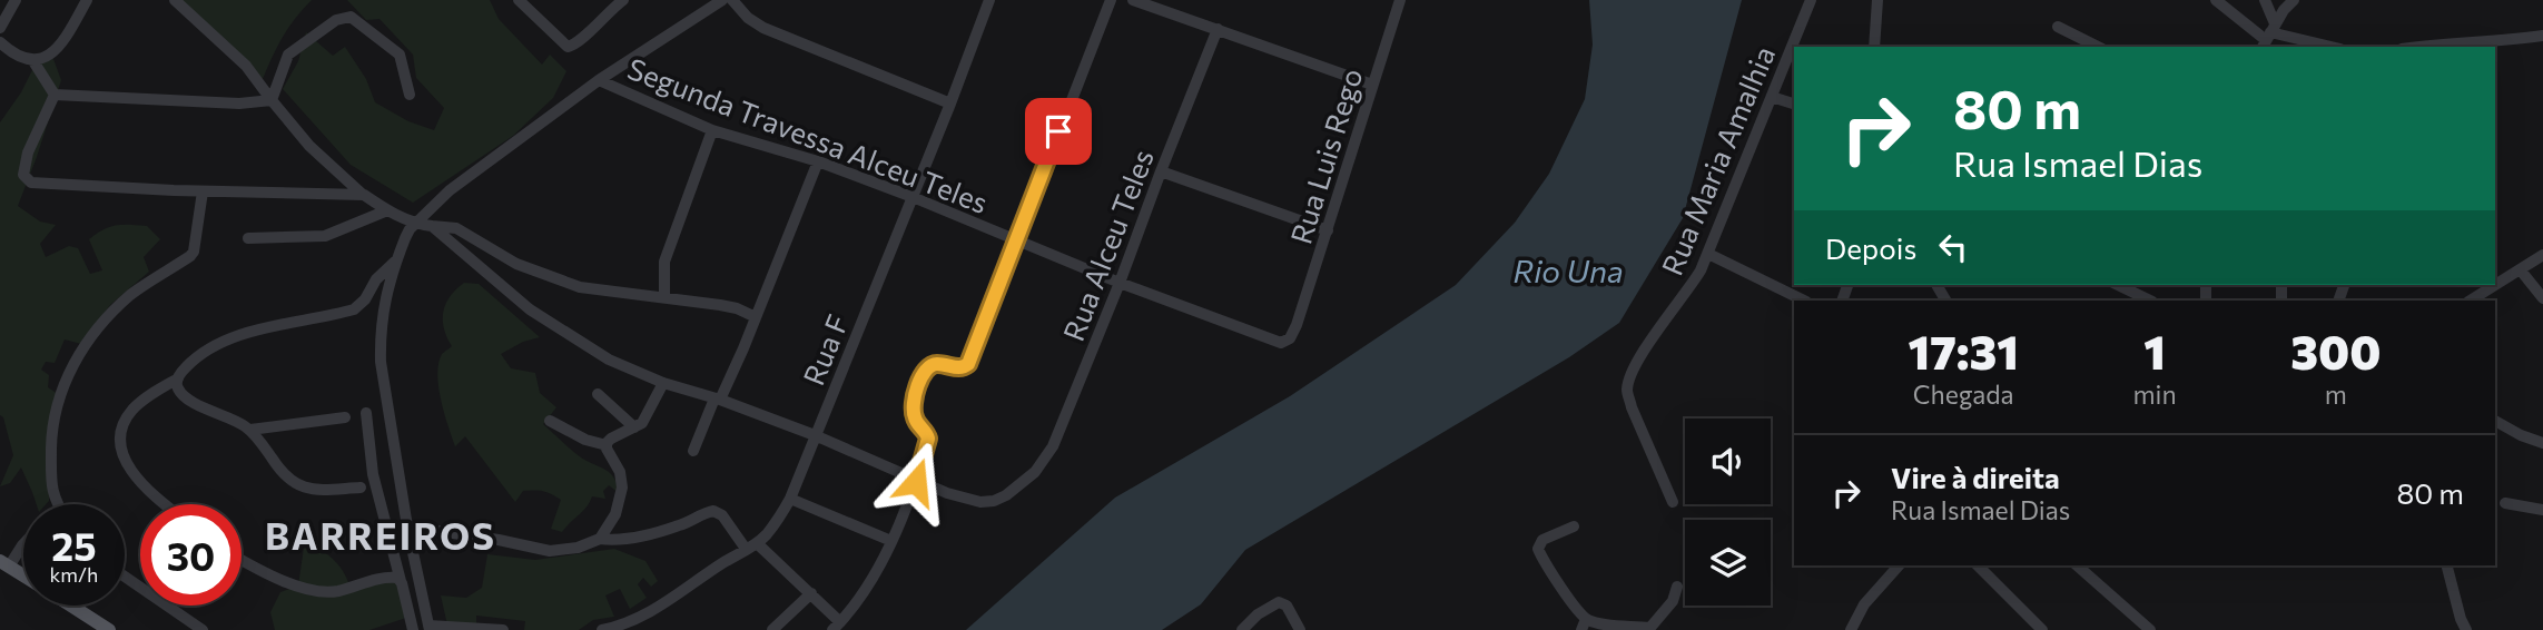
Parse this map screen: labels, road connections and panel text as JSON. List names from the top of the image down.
{
  "streets": {
    "street": [
      "Segunda Travessa Alceu Teles",
      "Rua Luis Rego",
      "Rua Maria Amalhia",
      "Rua Alceu Teles",
      "Rua F"
    ]
  },
  "crossings": [
    ["Segunda Travessa Alceu Teles", "Rua Luis Rego"],
    ["Segunda Travessa Alceu Teles", "Rua Alceu Teles"],
    ["Segunda Travessa Alceu Teles", "Rua F"],
    ["Rua Alceu Teles", "Rua F"]
  ],
  "districts": ["BARREIROS"],
  "water": ["Rio Una"],
  "page": {
    "turn": ["80 m", "Rua Ismael Dias"],
    "then": "Depois",
    "eta": [
      "17:31",
      "Chegada",
      "1",
      "min",
      "300",
      "m"
    ],
    "list": [
      {
        "name": "Vire à direita",
        "note": "Rua Ismael Dias",
        "value": "80 m"
      }
    ],
    "speed": "25 km/h",
    "limit": "30"
  }
}
